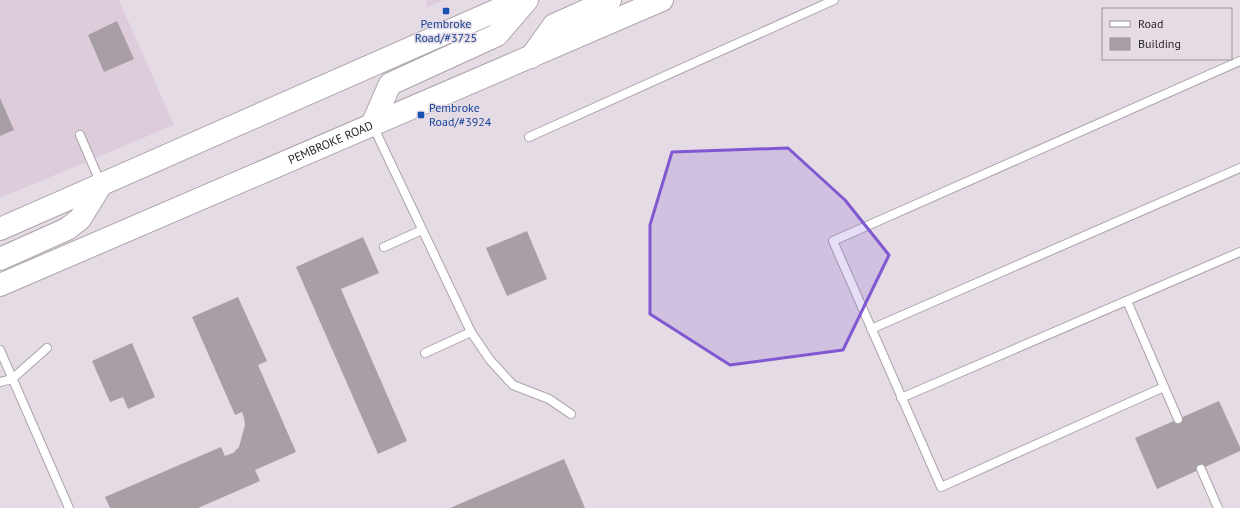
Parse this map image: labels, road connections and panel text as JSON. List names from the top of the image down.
{
  "streets": {
    "main road": ["PEMBROKE ROAD"]
  },
  "places": {
    "transit": ["Pembroke Road/#3725", "Pembroke Road/#3924"]
  },
  "legend": ["Road", "Building"]
}
